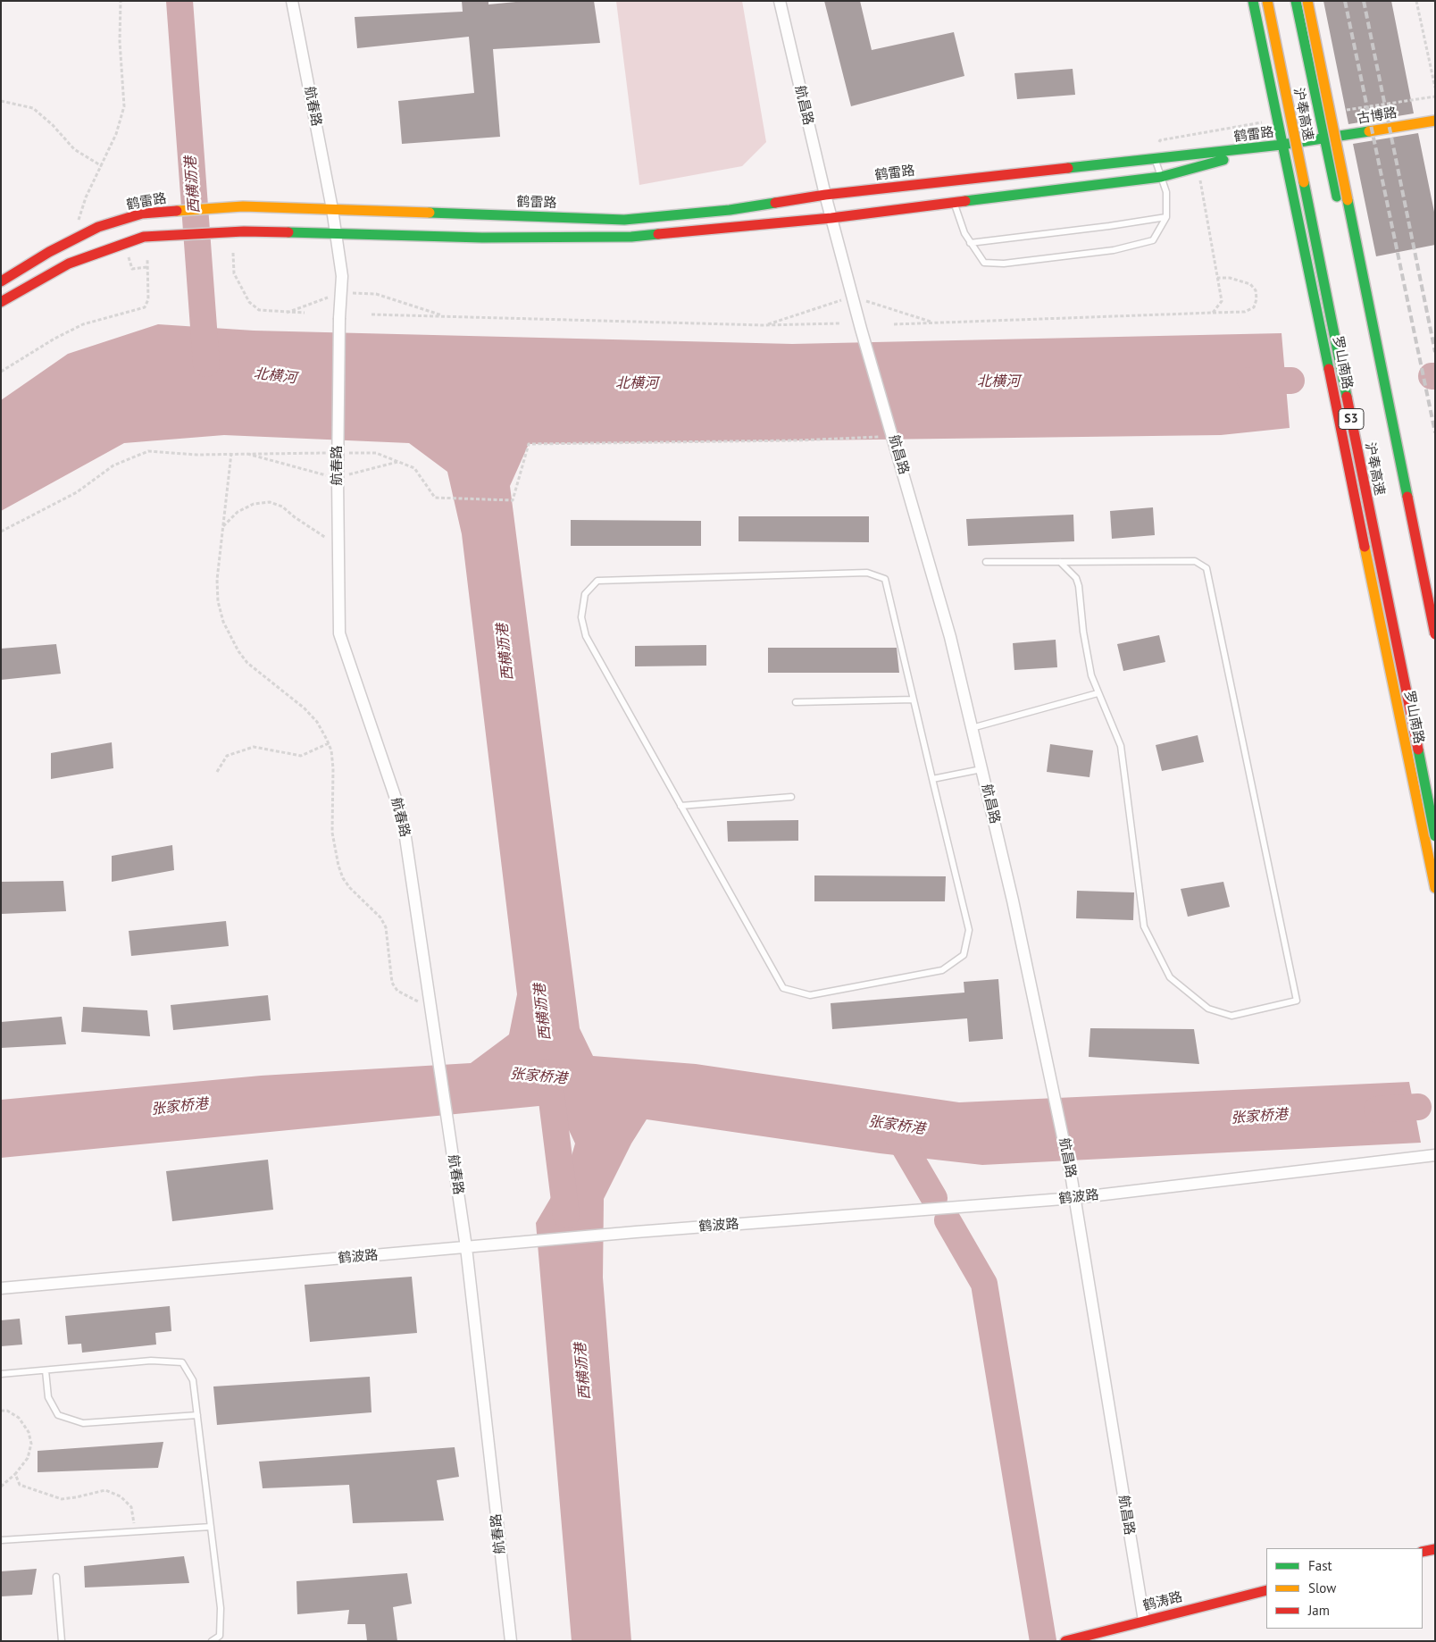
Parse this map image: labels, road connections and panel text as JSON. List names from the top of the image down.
{
  "streets": {
    "main road": [
      "沪奉高速",
      "古博路",
      "鹤雷路",
      "罗山南路",
      "S3",
      "鹤涛路"
    ],
    "street": ["航昌路", "航春路", "鹤波路"]
  },
  "crossings": [
    ["航昌路", "鹤雷路"],
    ["航昌路", "鹤波路"],
    ["航昌路", "鹤涛路"],
    ["航春路", "鹤雷路"],
    ["航春路", "鹤波路"],
    ["古博路", "鹤雷路"],
    ["古博路", "罗山南路"],
    ["鹤雷路", "罗山南路"]
  ],
  "water": ["西横沥港", "北横河", "张家桥港"],
  "legend": ["Fast", "Slow", "Jam"]
}
